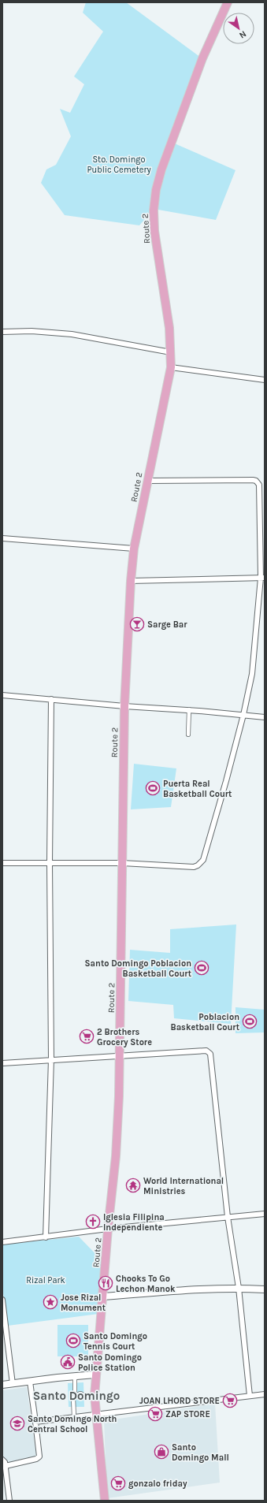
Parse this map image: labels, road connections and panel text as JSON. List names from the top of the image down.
{
  "streets": {
    "highway": ["Route 2"]
  },
  "districts": ["Santo Domingo"],
  "parks": ["Sto. Domingo Public Cemetery", "Rizal Park"],
  "places": {
    "bar": ["Sarge Bar"],
    "sports": [
      "Puerta Real Basketball Court",
      "Santo Domingo Poblacion Basketball Court",
      "Poblacion Basketball Court",
      "Santo Domingo Tennis Court"
    ],
    "supermarket": [
      "2 Brothers Grocery Store",
      "JOAN LHORD STORE",
      "ZAP STORE",
      "gonzalo friday"
    ],
    "temple": ["World International Ministries"],
    "church": ["Iglesia Filipina Independiente"],
    "restaurant": ["Chooks To Go Lechon Manok"],
    "place": ["Jose Rizal Monument"],
    "public building": ["Santo Domingo Police Station"],
    "school or university": ["Santo Domingo North Central School"],
    "shop": ["Santo Domingo Mall"]
  },
  "north": "bottom right"
}
